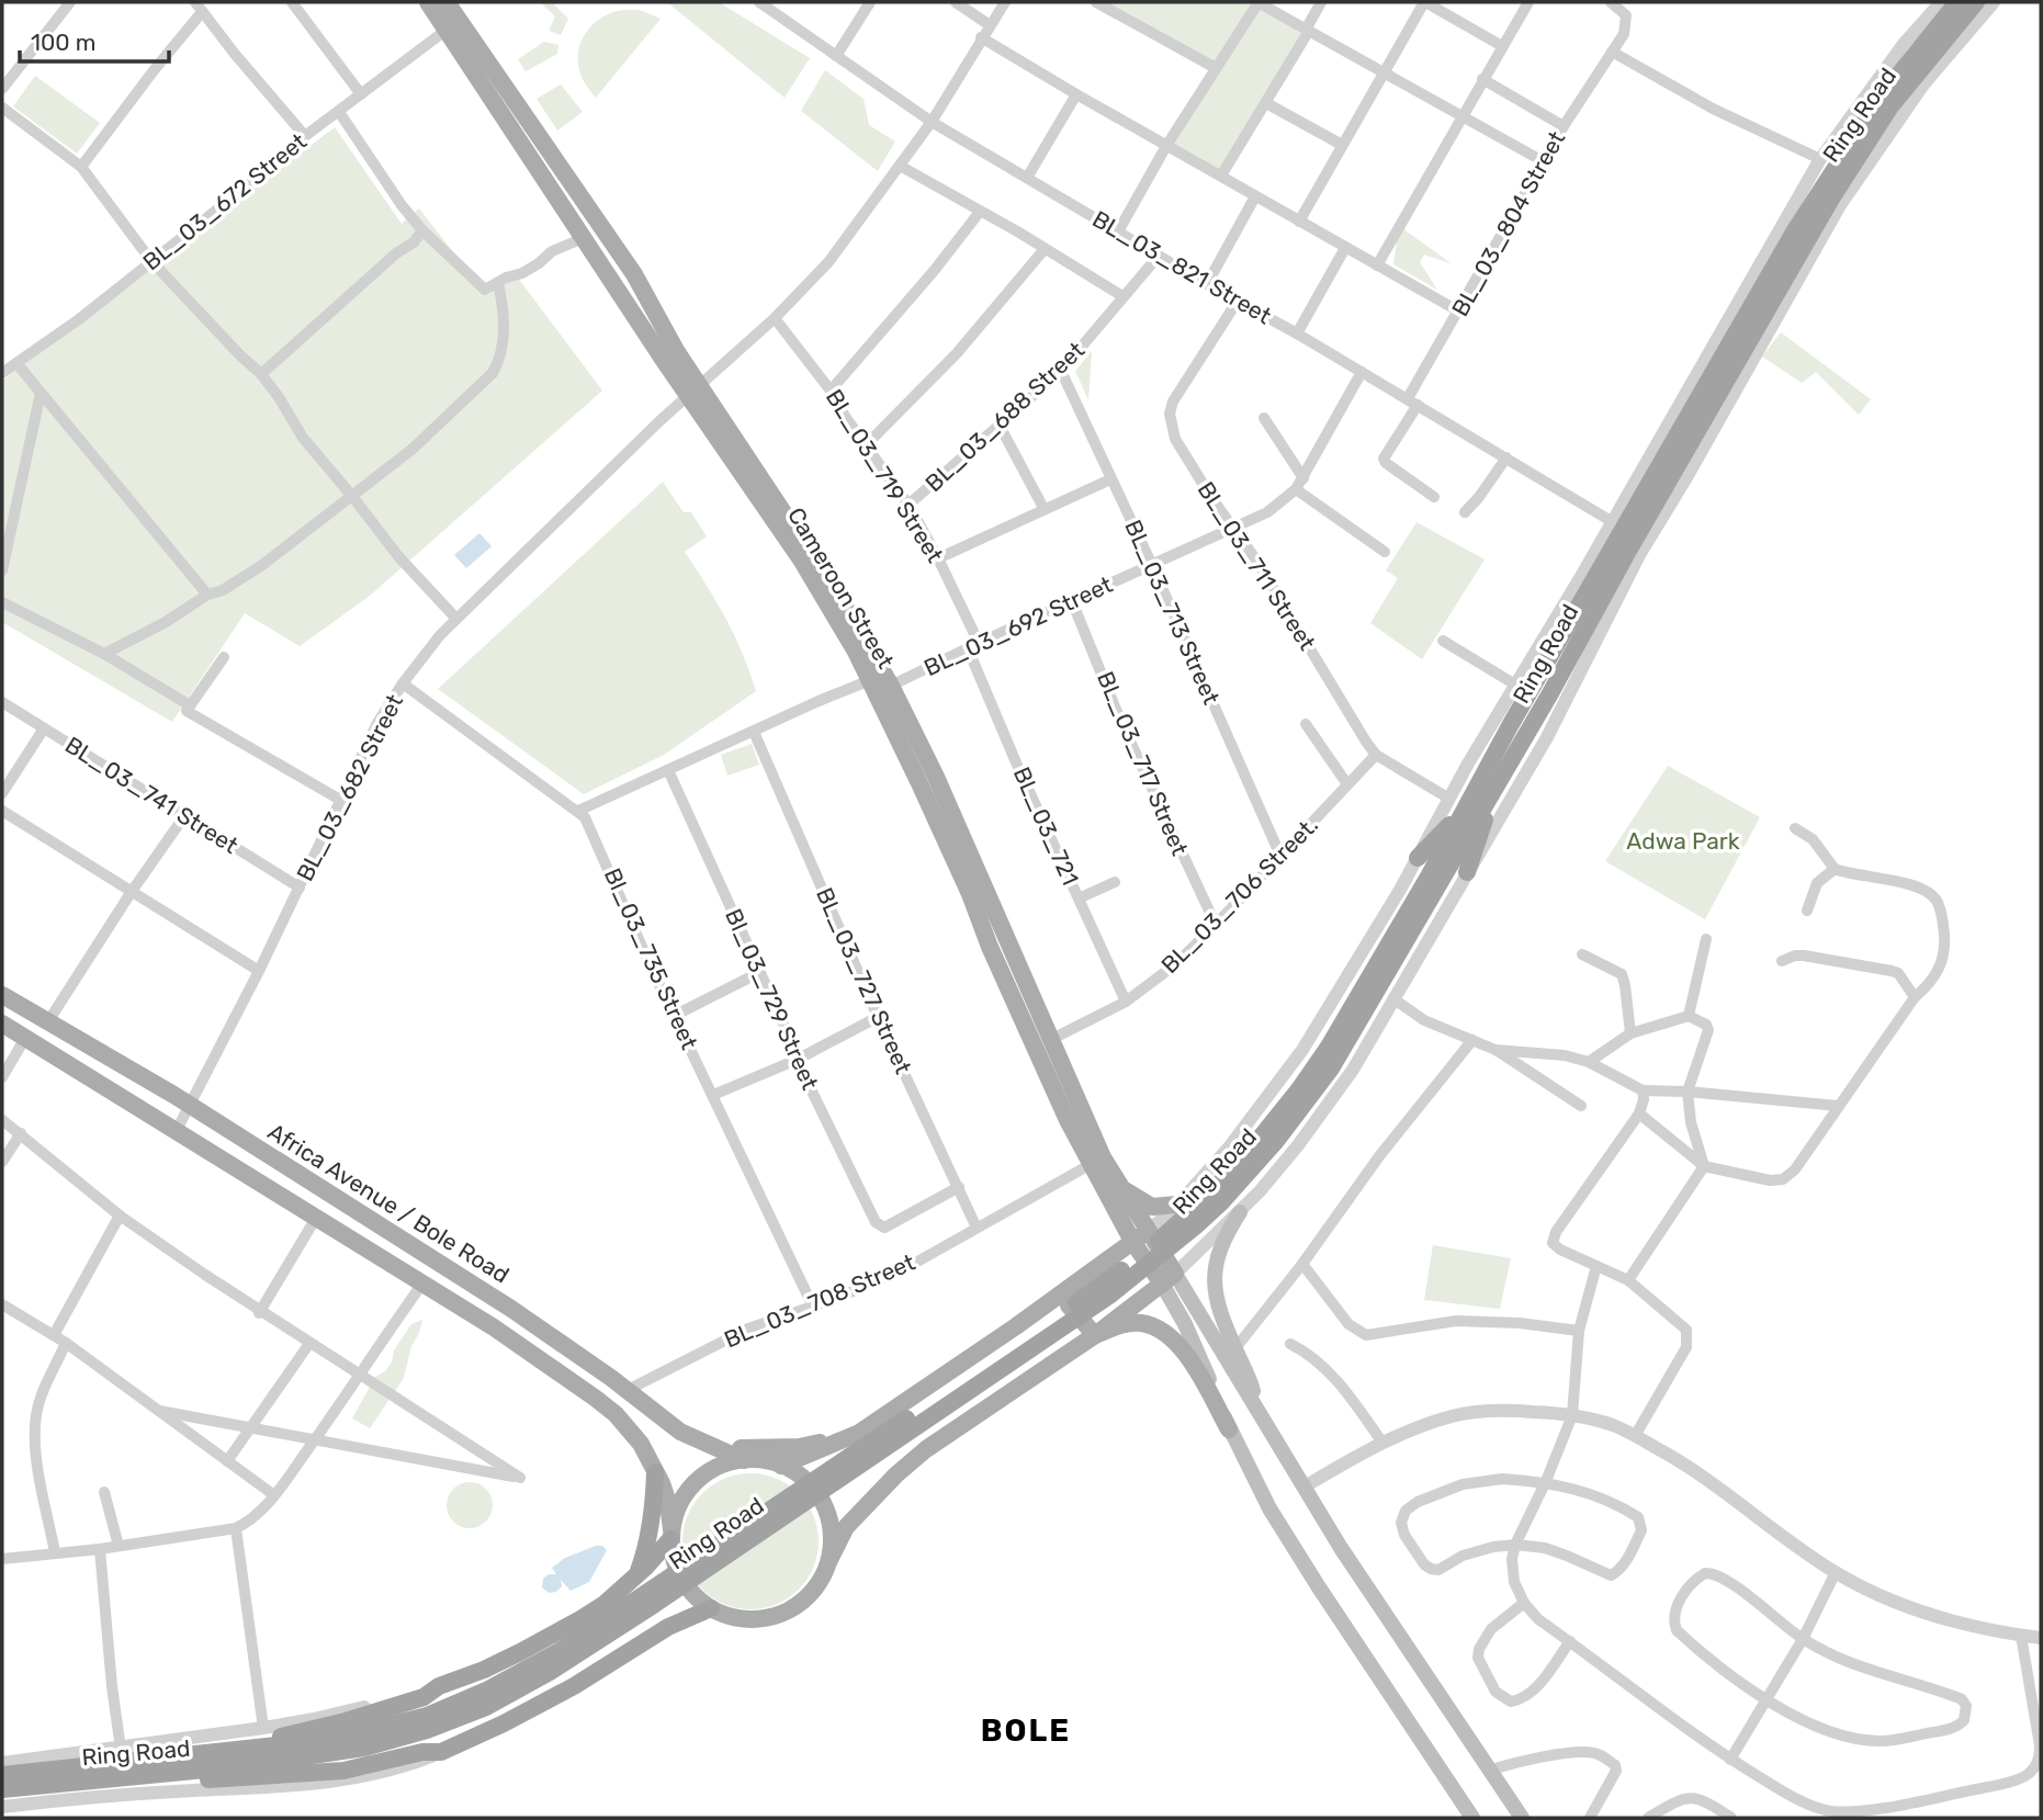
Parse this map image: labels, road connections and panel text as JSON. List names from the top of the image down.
{
  "streets": {
    "highway": ["Ring Road"],
    "main road": ["Cameroon Street", "Africa Avenue / Bole Road"],
    "street": [
      "BL_03_672 Street",
      "BL_03_804 Street",
      "BL_03_821 Street",
      "BL_03_688 Street",
      "BL_03_719 Street",
      "BL_03_711 Street",
      "BL_03_713 Street",
      "BL_03_692 Street",
      "BL_03_717 Street",
      "BL_03_682 Street",
      "BL_03_741 Street",
      "BL_03_721",
      "BL_03_706 Street.",
      "Bl_03_735 Street",
      "BL_03_727 Street",
      "Bl_03_729 Street",
      "BL_03_708 Street"
    ]
  },
  "crossings": [
    ["Ring Road", "BL_03_821 Street"],
    ["Ring Road", "BL_03_711 Street"],
    ["Ring Road", "Cameroon Street"],
    ["Ring Road", "Africa Avenue / Bole Road"],
    ["BL_03_672 Street", "Cameroon Street"],
    ["BL_03_804 Street", "BL_03_821 Street"],
    ["BL_03_821 Street", "BL_03_688 Street"],
    ["BL_03_821 Street", "BL_03_711 Street"],
    ["BL_03_821 Street", "BL_03_692 Street"],
    ["BL_03_821 Street", "BL_03_682 Street"],
    ["BL_03_688 Street", "BL_03_719 Street"],
    ["BL_03_688 Street", "BL_03_713 Street"],
    ["BL_03_719 Street", "BL_03_692 Street"],
    ["BL_03_719 Street", "BL_03_682 Street"],
    ["BL_03_719 Street", "BL_03_721"],
    ["BL_03_711 Street", "BL_03_692 Street"],
    ["BL_03_711 Street", "BL_03_706 Street."],
    ["Cameroon Street", "BL_03_692 Street"],
    ["Cameroon Street", "BL_03_682 Street"],
    ["Cameroon Street", "BL_03_706 Street."],
    ["Cameroon Street", "BL_03_708 Street"],
    ["BL_03_713 Street", "BL_03_692 Street"],
    ["BL_03_713 Street", "BL_03_706 Street."],
    ["BL_03_692 Street", "BL_03_717 Street"],
    ["BL_03_692 Street", "BL_03_721"],
    ["BL_03_717 Street", "BL_03_706 Street."],
    ["BL_03_682 Street", "BL_03_741 Street"],
    ["BL_03_682 Street", "Bl_03_735 Street"],
    ["BL_03_682 Street", "Africa Avenue / Bole Road"],
    ["BL_03_721", "BL_03_706 Street."],
    ["Bl_03_735 Street", "BL_03_708 Street"],
    ["BL_03_727 Street", "Bl_03_729 Street"],
    ["BL_03_727 Street", "BL_03_708 Street"],
    ["Africa Avenue / Bole Road", "BL_03_708 Street"]
  ],
  "districts": ["BOLE"],
  "parks": ["Adwa Park"],
  "scale_bar": "100 m"
}
